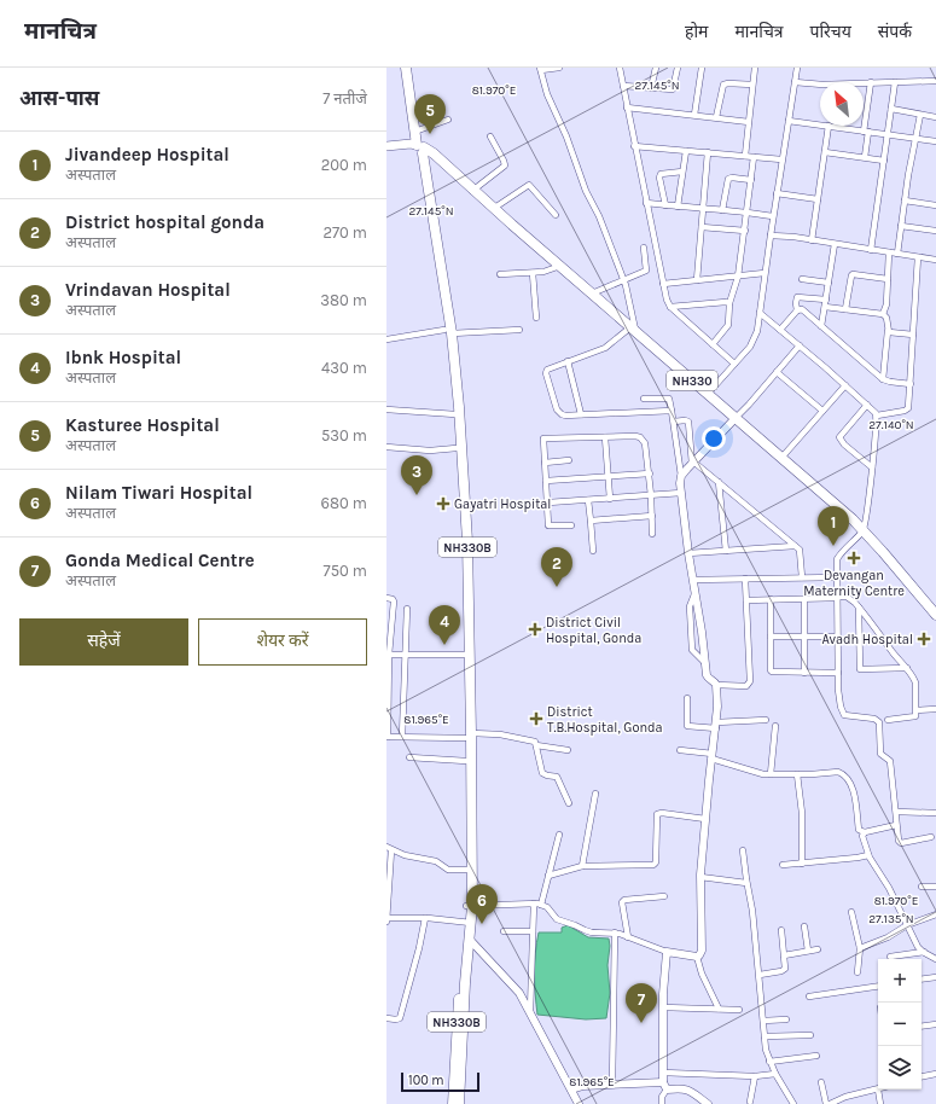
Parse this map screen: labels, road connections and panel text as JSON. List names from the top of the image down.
{
  "streets": {
    "highway": ["NH330", "NH330B"]
  },
  "crossings": [
    ["NH330", "NH330B"]
  ],
  "places": {
    "health": [
      "Gayatri Hospital",
      "Devangan Maternity Centre",
      "District Civil Hospital, Gonda",
      "Avadh Hospital",
      "District T.B.Hospital, Gonda"
    ]
  },
  "scale_bar": "100 m",
  "north": "top left",
  "page": {
    "header": "मानचित्र",
    "nav": [
      "होम",
      "मानचित्र",
      "परिचय",
      "संपर्क"
    ],
    "heading": ["आस-पास", "7 नतीजे"],
    "pins": [
      "5",
      "3",
      "1",
      "2",
      "4",
      "6",
      "7"
    ],
    "list": [
      {
        "mark": "1",
        "name": "Jivandeep Hospital",
        "note": "अस्पताल",
        "value": "200 m"
      },
      {
        "mark": "2",
        "name": "District hospital gonda",
        "note": "अस्पताल",
        "value": "270 m"
      },
      {
        "mark": "3",
        "name": "Vrindavan Hospital",
        "note": "अस्पताल",
        "value": "380 m"
      },
      {
        "mark": "4",
        "name": "Ibnk Hospital",
        "note": "अस्पताल",
        "value": "430 m"
      },
      {
        "mark": "5",
        "name": "Kasturee Hospital",
        "note": "अस्पताल",
        "value": "530 m"
      },
      {
        "mark": "6",
        "name": "Nilam Tiwari Hospital",
        "note": "अस्पताल",
        "value": "680 m"
      },
      {
        "mark": "7",
        "name": "Gonda Medical Centre",
        "note": "अस्पताल",
        "value": "750 m"
      }
    ],
    "buttons": ["सहेजें", "शेयर करें"],
    "map_buttons": ["+", "−"],
    "scale": "100 m"
  },
  "coordinates": [
    "27.145°N",
    "81.970°E",
    "27.140°N",
    "81.965°E",
    "27.135°N"
  ]
}
